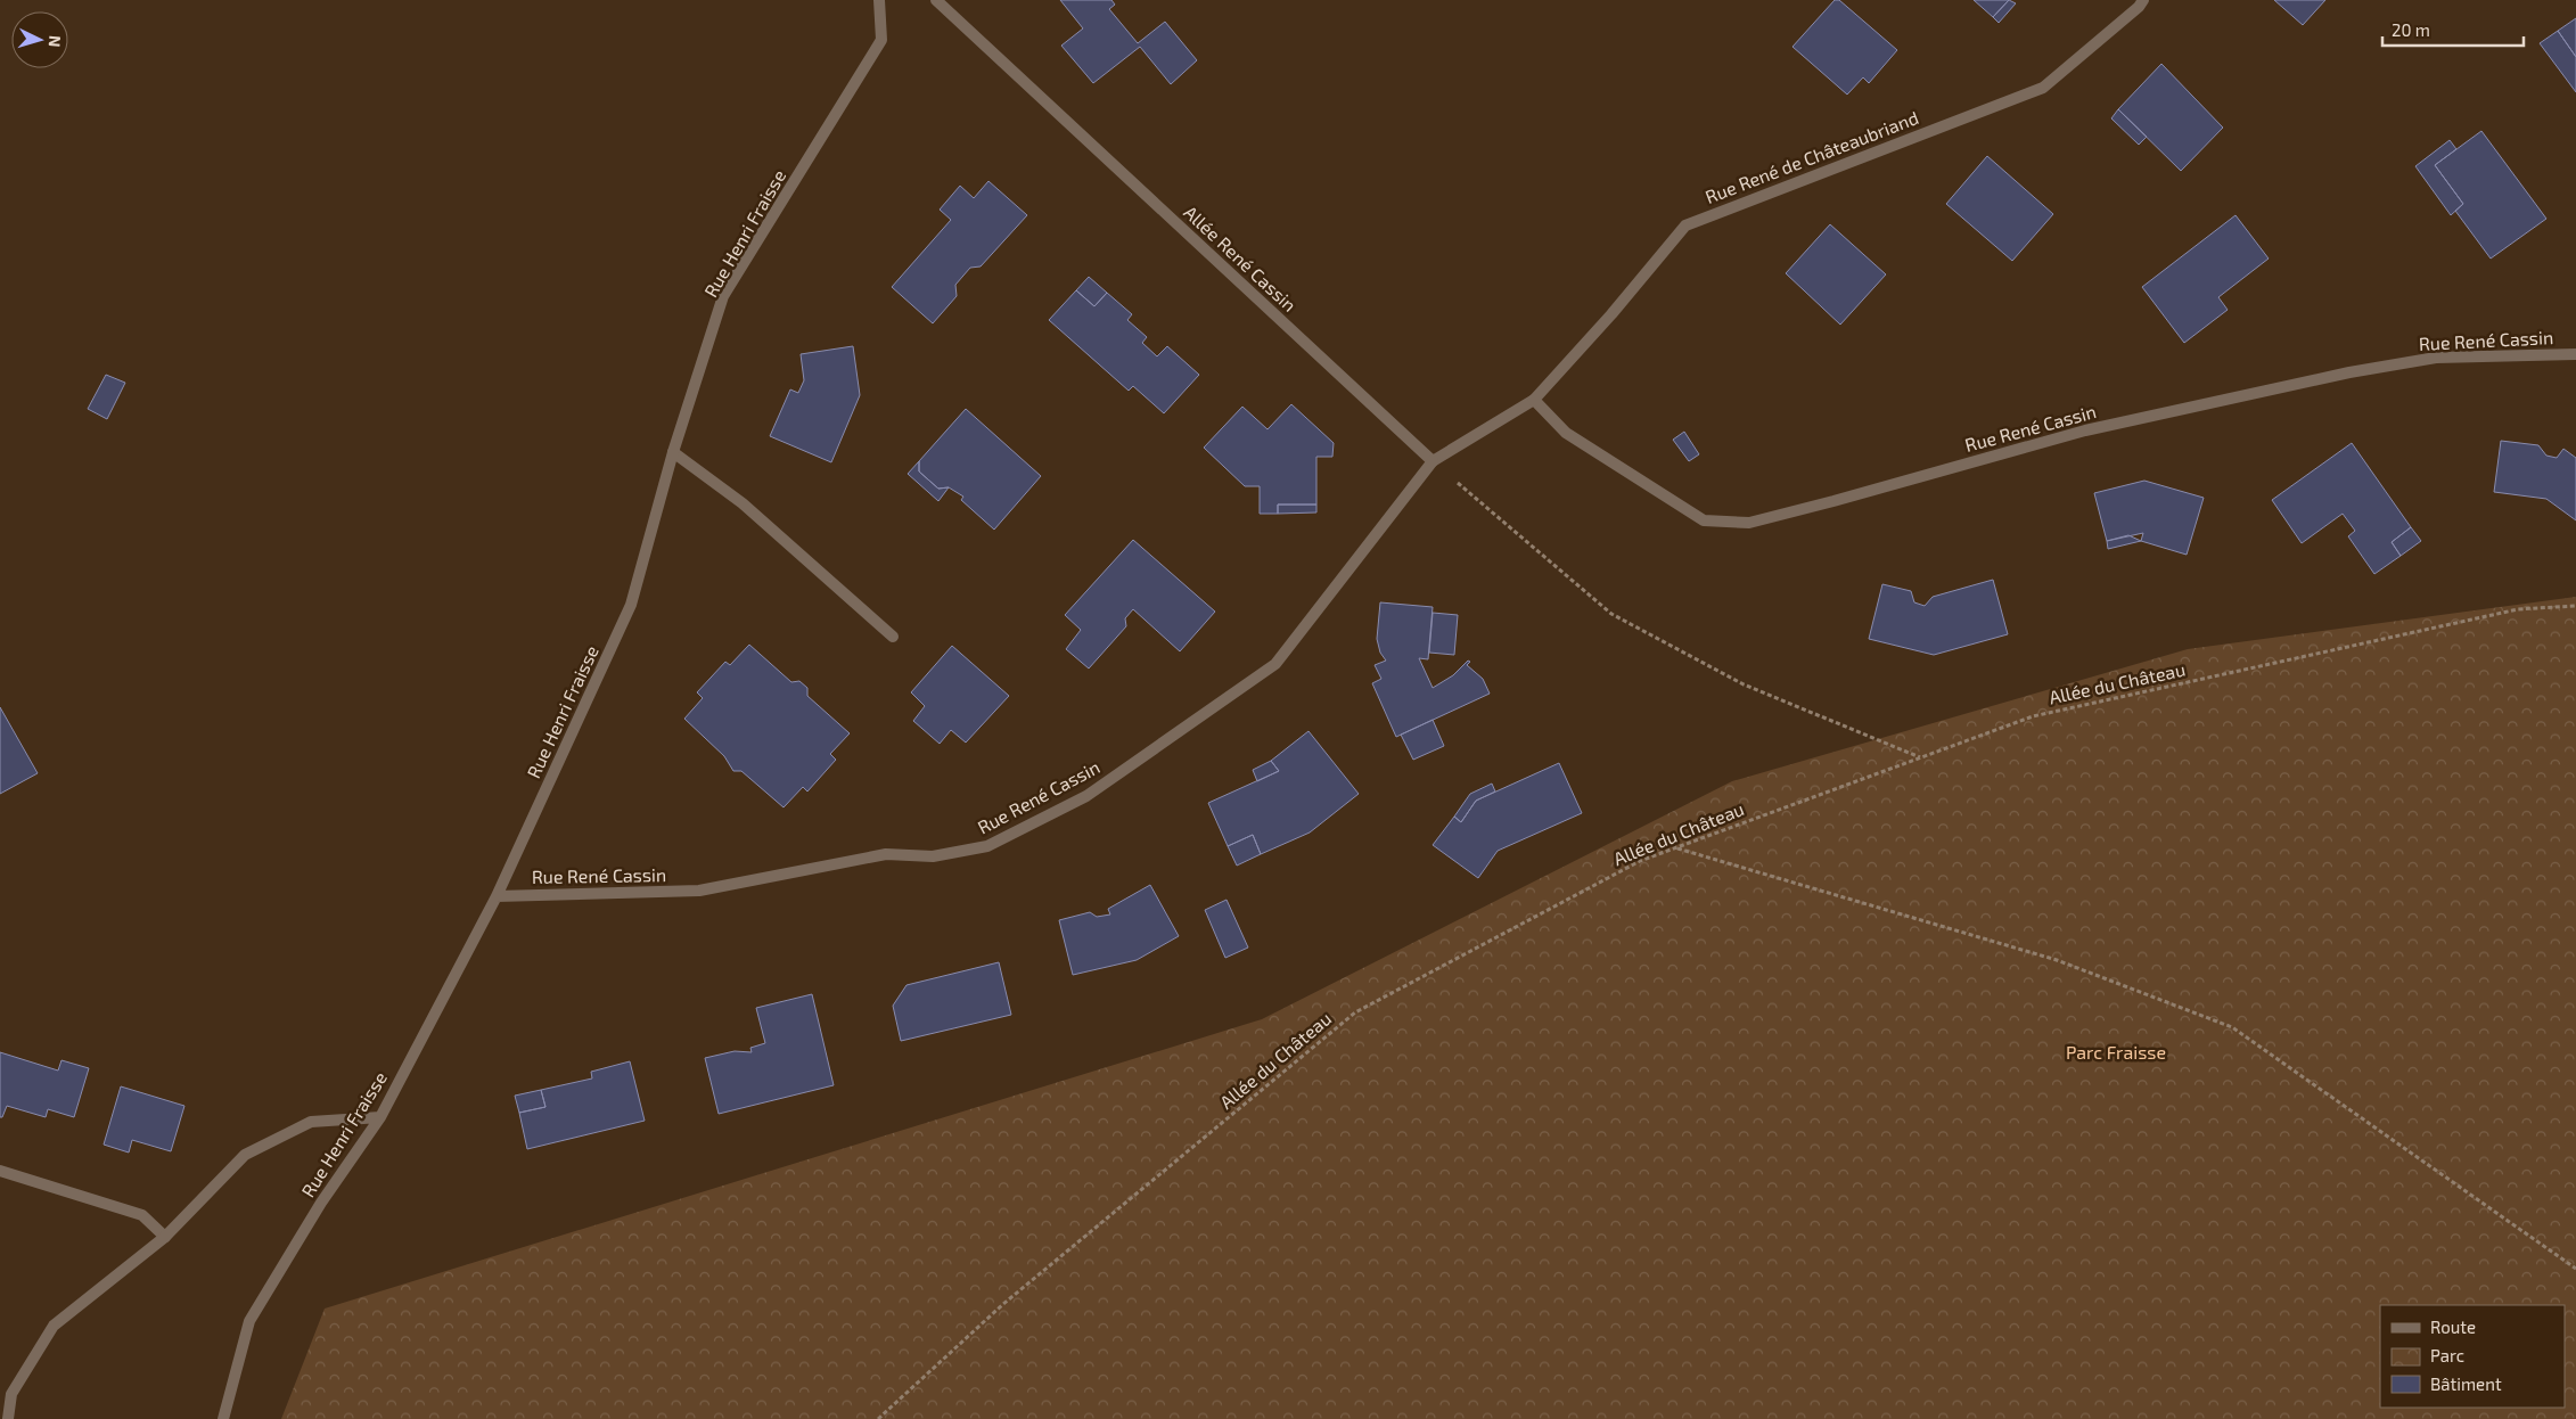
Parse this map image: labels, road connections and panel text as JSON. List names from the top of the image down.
{
  "streets": {
    "street": [
      "Rue René de Châteaubriand",
      "Rue Henri Fraisse",
      "Allée René Cassin",
      "Rue René Cassin"
    ],
    "path": ["Allée du Château"]
  },
  "crossings": [
    ["Rue René de Châteaubriand", "Rue René Cassin"],
    ["Rue Henri Fraisse", "Rue René Cassin"],
    ["Allée René Cassin", "Rue René Cassin"]
  ],
  "parks": ["Parc Fraisse"],
  "legend": ["Route", "Parc", "Bâtiment"],
  "scale_bar": "20 m",
  "north": "right"
}
